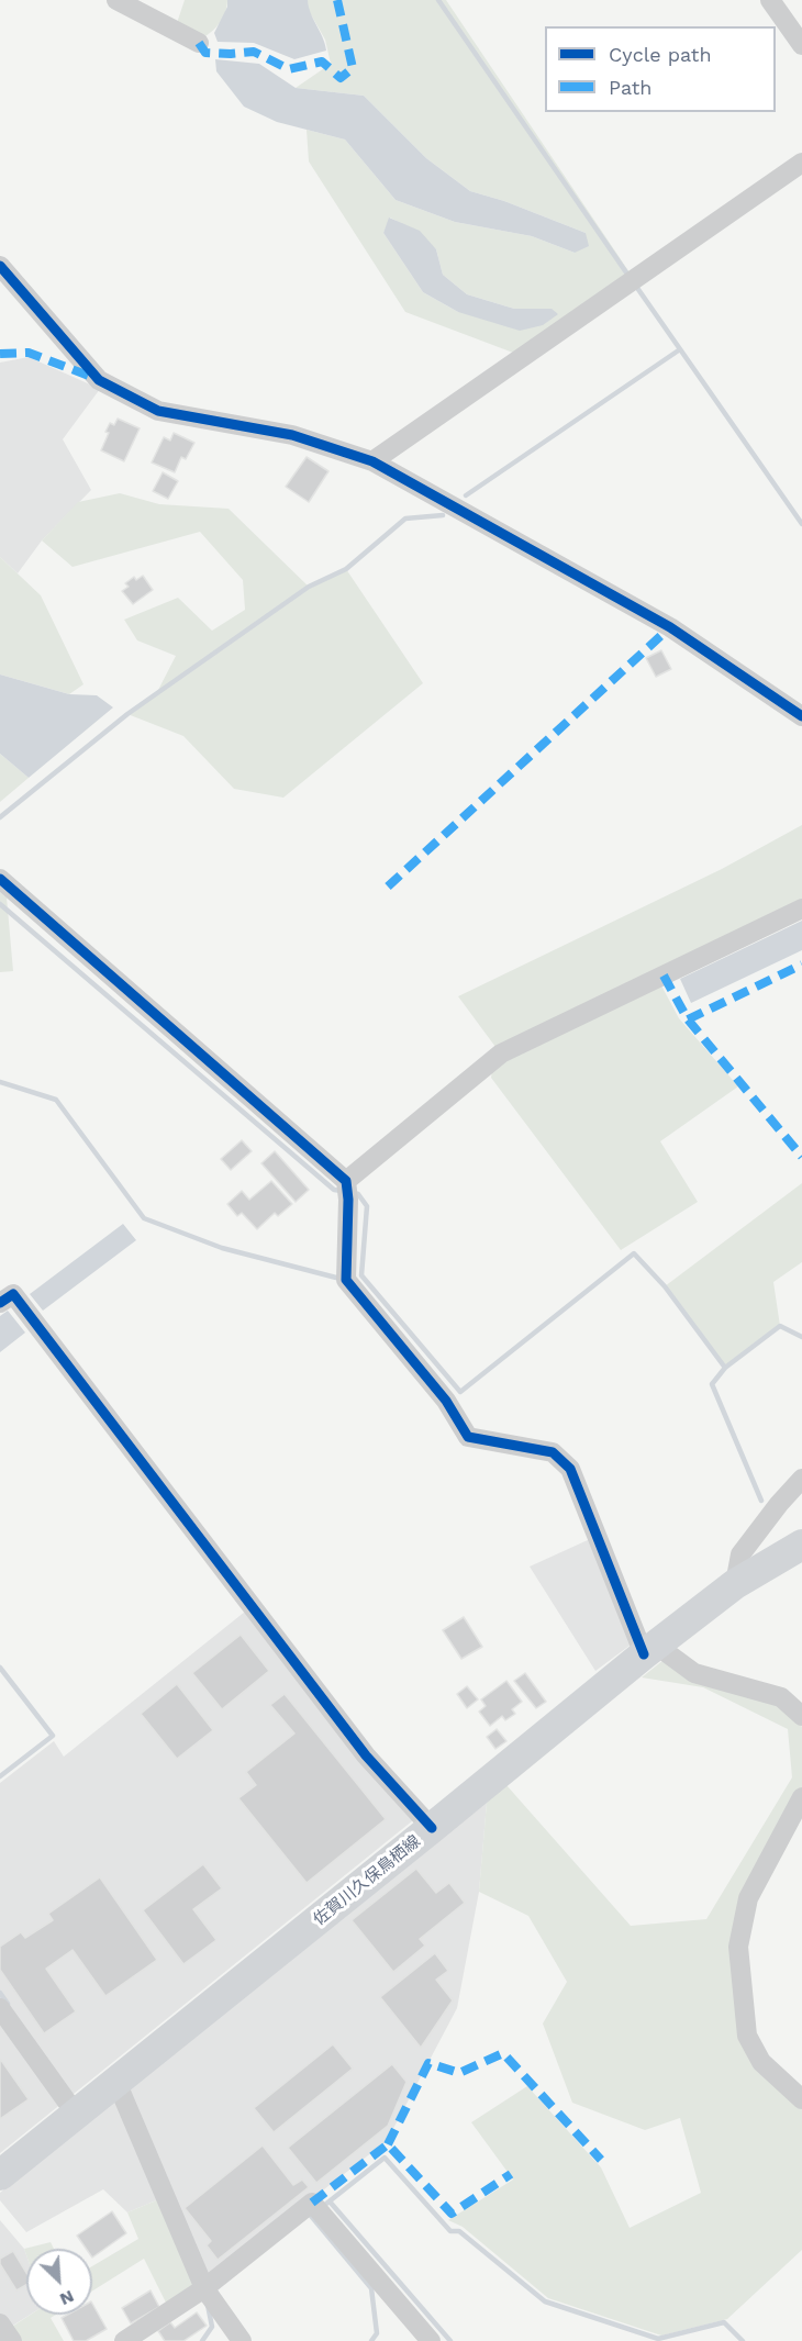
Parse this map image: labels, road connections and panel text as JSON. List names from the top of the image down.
{
  "streets": {
    "main road": ["佐賀川久保鳥栖線"]
  },
  "legend": ["Cycle path", "Path"],
  "north": "bottom right"
}
